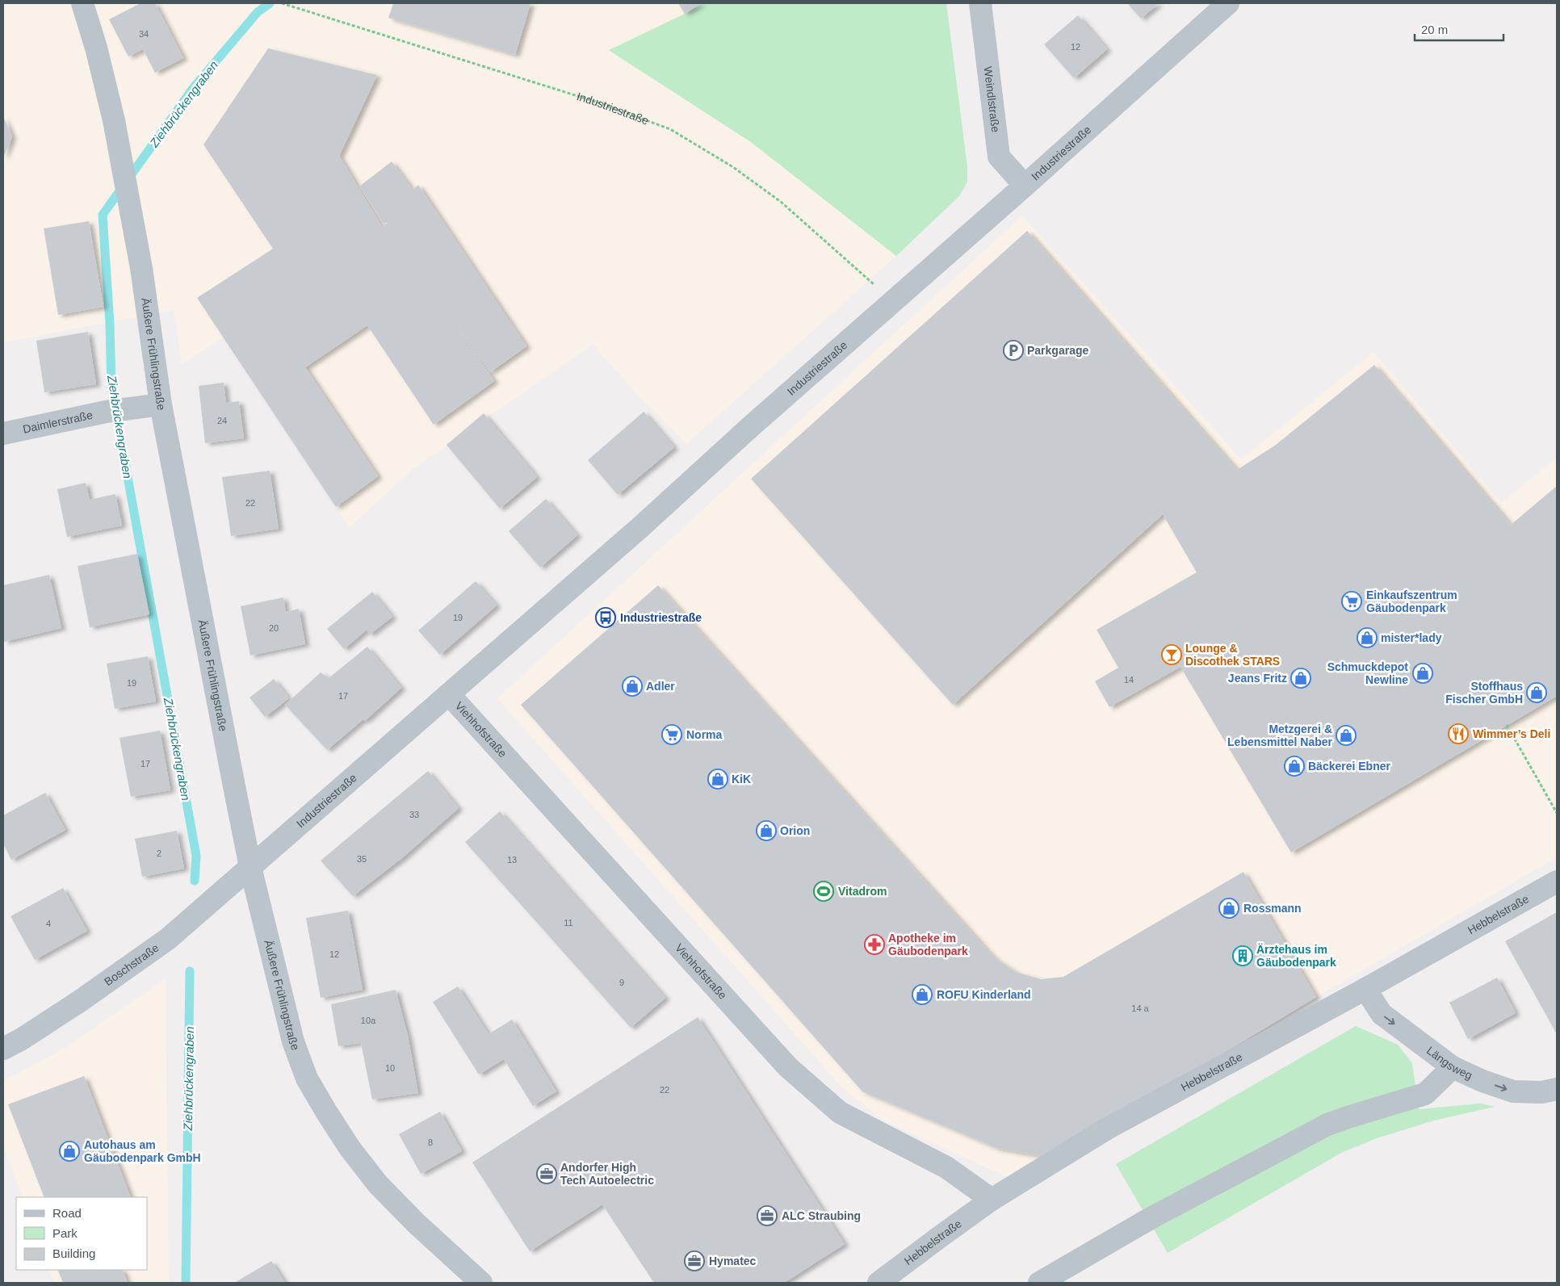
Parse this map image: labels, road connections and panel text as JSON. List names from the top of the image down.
{
  "streets": {
    "street": [
      "Weindlstraße",
      "Industriestraße",
      "Äußere Frühlingstraße",
      "Daimlerstraße",
      "Viehhofstraße",
      "Hebbelstraße",
      "Boschstraße",
      "Längsweg"
    ]
  },
  "crossings": [
    ["Weindlstraße", "Industriestraße"],
    ["Industriestraße", "Äußere Frühlingstraße"],
    ["Industriestraße", "Viehhofstraße"],
    ["Industriestraße", "Boschstraße"],
    ["Äußere Frühlingstraße", "Daimlerstraße"],
    ["Äußere Frühlingstraße", "Boschstraße"],
    ["Viehhofstraße", "Hebbelstraße"],
    ["Hebbelstraße", "Längsweg"]
  ],
  "one_way": ["Längsweg"],
  "water": ["Ziehbrückengraben"],
  "places": {
    "parking": ["Parkgarage"],
    "supermarket": ["Einkaufszentrum Gäubodenpark", "Norma"],
    "bus stop": ["Industriestraße"],
    "shop": [
      "mister*lady",
      "Schmuckdepot Newline",
      "Jeans Fritz",
      "Adler",
      "Stoffhaus Fischer GmbH",
      "Metzgerei & Lebensmittel Naber",
      "Bäckerei Ebner",
      "KiK",
      "Orion",
      "Rossmann",
      "ROFU Kinderland",
      "Autohaus am Gäubodenpark GmbH"
    ],
    "bar": ["Lounge & Discothek STARS"],
    "restaurant": ["Wimmer’s Deli"],
    "sports": ["Vitadrom"],
    "pharmacy": ["Apotheke im Gäubodenpark"],
    "building": ["Ärztehaus im Gäubodenpark"],
    "office": ["Andorfer High Tech Autoelectric", "ALC Straubing", "Hymatec"]
  },
  "house_numbers": [
    "34",
    "12",
    "24",
    "22",
    "19",
    "20",
    "14",
    "19",
    "17",
    "17",
    "33",
    "2",
    "35",
    "13",
    "11",
    "4",
    "12",
    "9",
    "14 a",
    "10a",
    "10",
    "22",
    "8"
  ],
  "legend": ["Road", "Park", "Building"],
  "scale_bar": "20 m"
}
